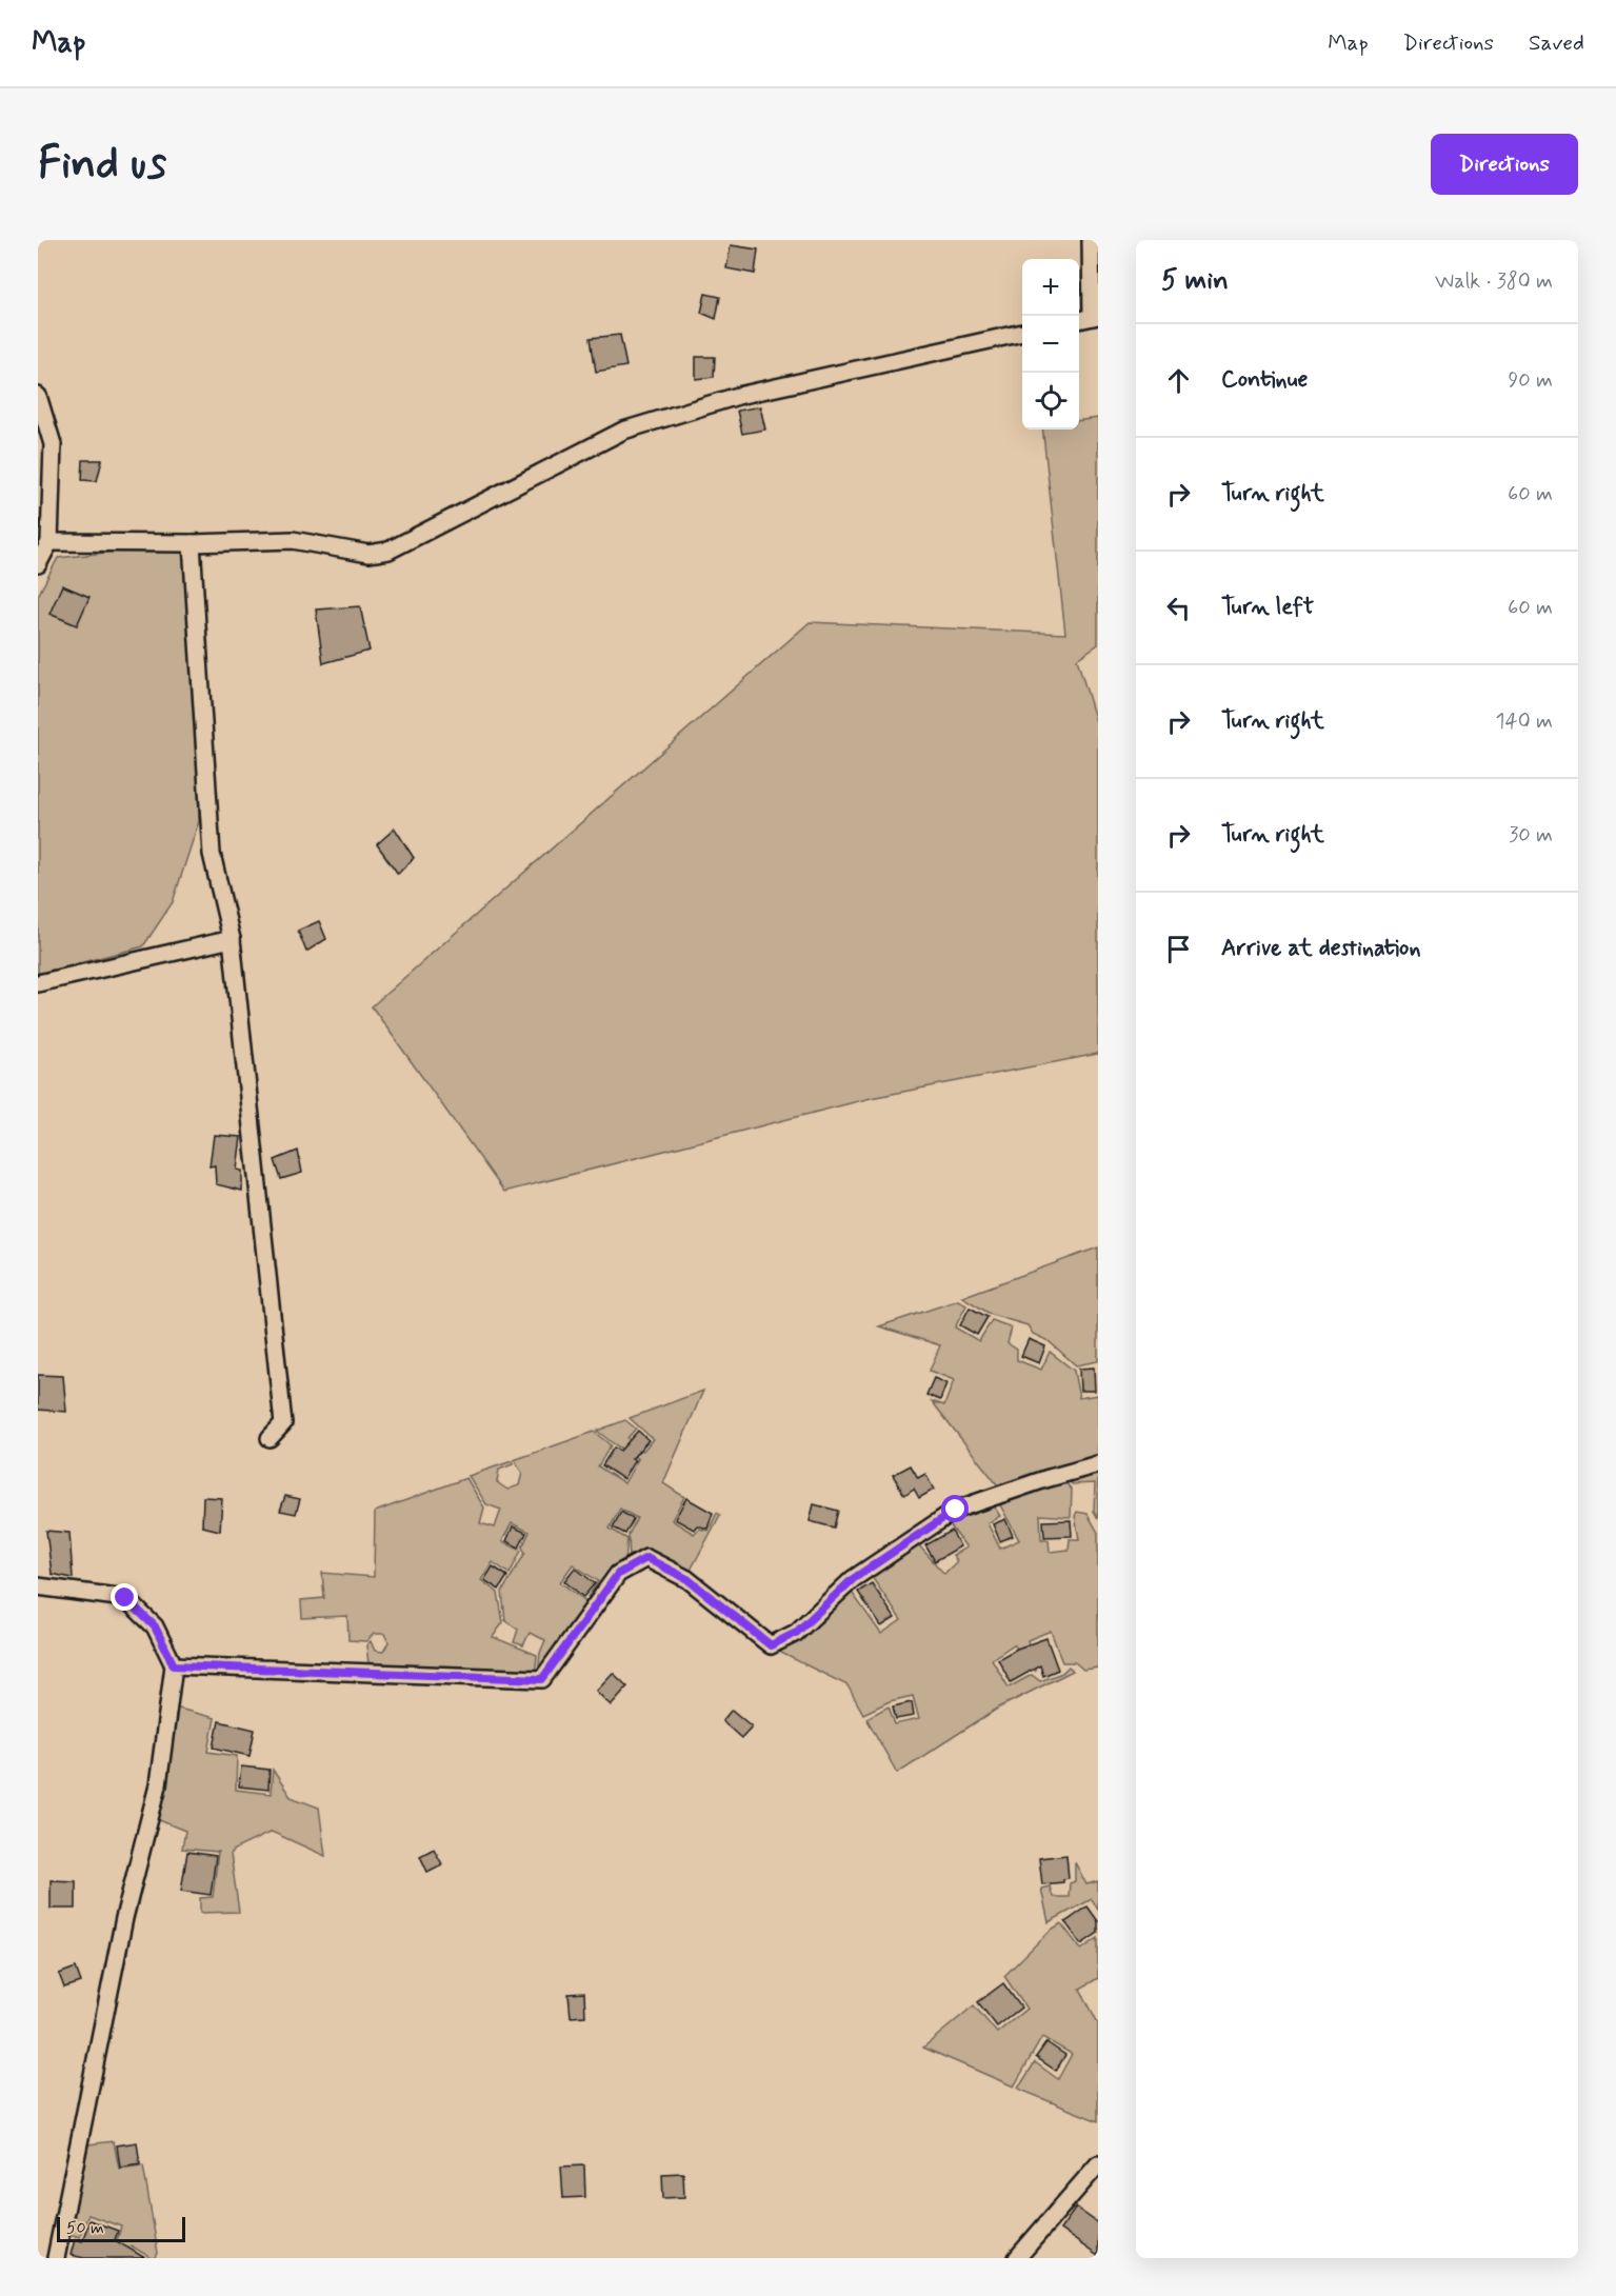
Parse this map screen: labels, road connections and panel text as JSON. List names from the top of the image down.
{
  "scale_bar": "50 m",
  "page": {
    "header": "Map",
    "nav": ["Map", "Directions", "Saved"],
    "buttons": "Directions",
    "title": "Find us",
    "heading": ["5 min", "Walk · 380 m"],
    "map_buttons": ["+", "−"],
    "list": [
      ["Continue", "90 m"],
      ["Turn right", "60 m"],
      ["Turn left", "60 m"],
      ["Turn right", "140 m"],
      ["Turn right", "30 m"],
      "Arrive at destination"
    ],
    "scale": "50 m"
  }
}
